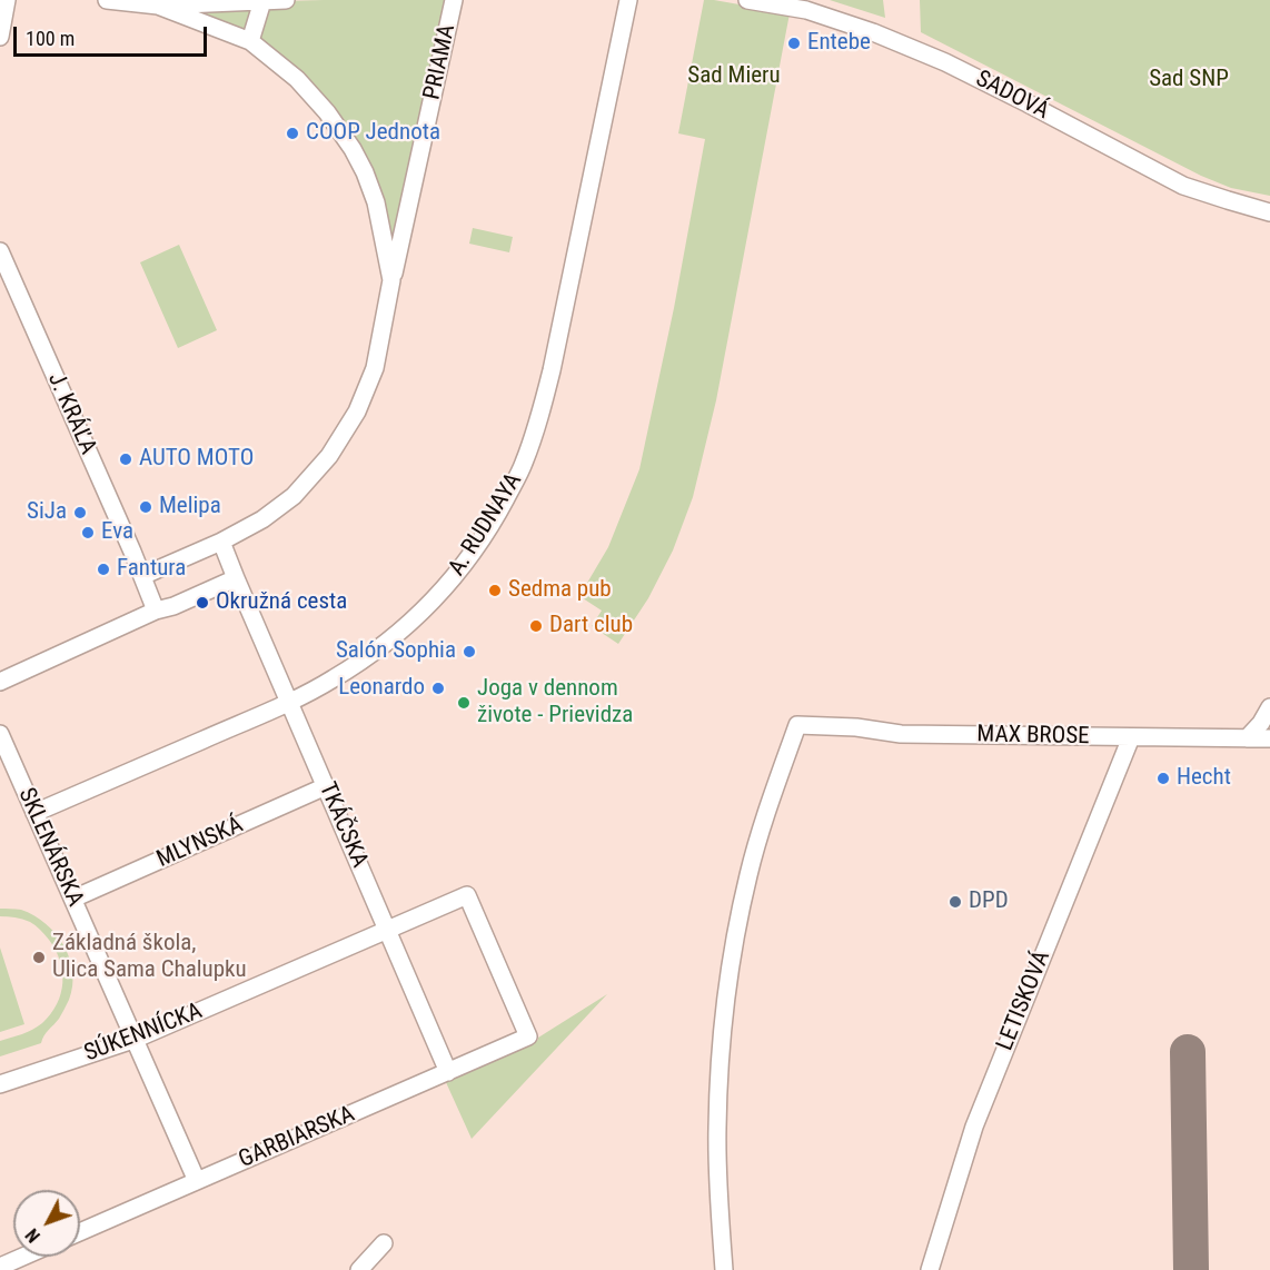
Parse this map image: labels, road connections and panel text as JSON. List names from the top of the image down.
{
  "streets": {
    "street": [
      "PRIAMA",
      "SADOVÁ",
      "J. KRÁĽA",
      "A. RUDNAYA",
      "MAX BROSE",
      "TKÁČSKA",
      "MLYNSKÁ",
      "SKLENÁRSKA",
      "LETISKOVÁ",
      "SÚKENNÍCKA",
      "GARBIARSKA"
    ]
  },
  "crossings": [
    ["A. RUDNAYA", "TKÁČSKA"],
    ["A. RUDNAYA", "SKLENÁRSKA"],
    ["MAX BROSE", "LETISKOVÁ"],
    ["TKÁČSKA", "MLYNSKÁ"],
    ["TKÁČSKA", "SÚKENNÍCKA"],
    ["TKÁČSKA", "GARBIARSKA"],
    ["MLYNSKÁ", "SKLENÁRSKA"],
    ["SKLENÁRSKA", "SÚKENNÍCKA"],
    ["SKLENÁRSKA", "GARBIARSKA"],
    ["SÚKENNÍCKA", "GARBIARSKA"]
  ],
  "parks": ["Sad Mieru", "Sad SNP"],
  "places": [
    "Entebe",
    "COOP Jednota",
    "AUTO MOTO",
    "Melipa",
    "SiJa",
    "Eva",
    "Fantura",
    "Sedma pub",
    "Okružná cesta",
    "Dart club",
    "Salón Sophia",
    "Leonardo",
    "Joga v dennom živote - Prievidza",
    "Hecht",
    "DPD",
    "Základná škola, Ulica Sama Chalupku"
  ],
  "scale_bar": "100 m",
  "north": "bottom left"
}
